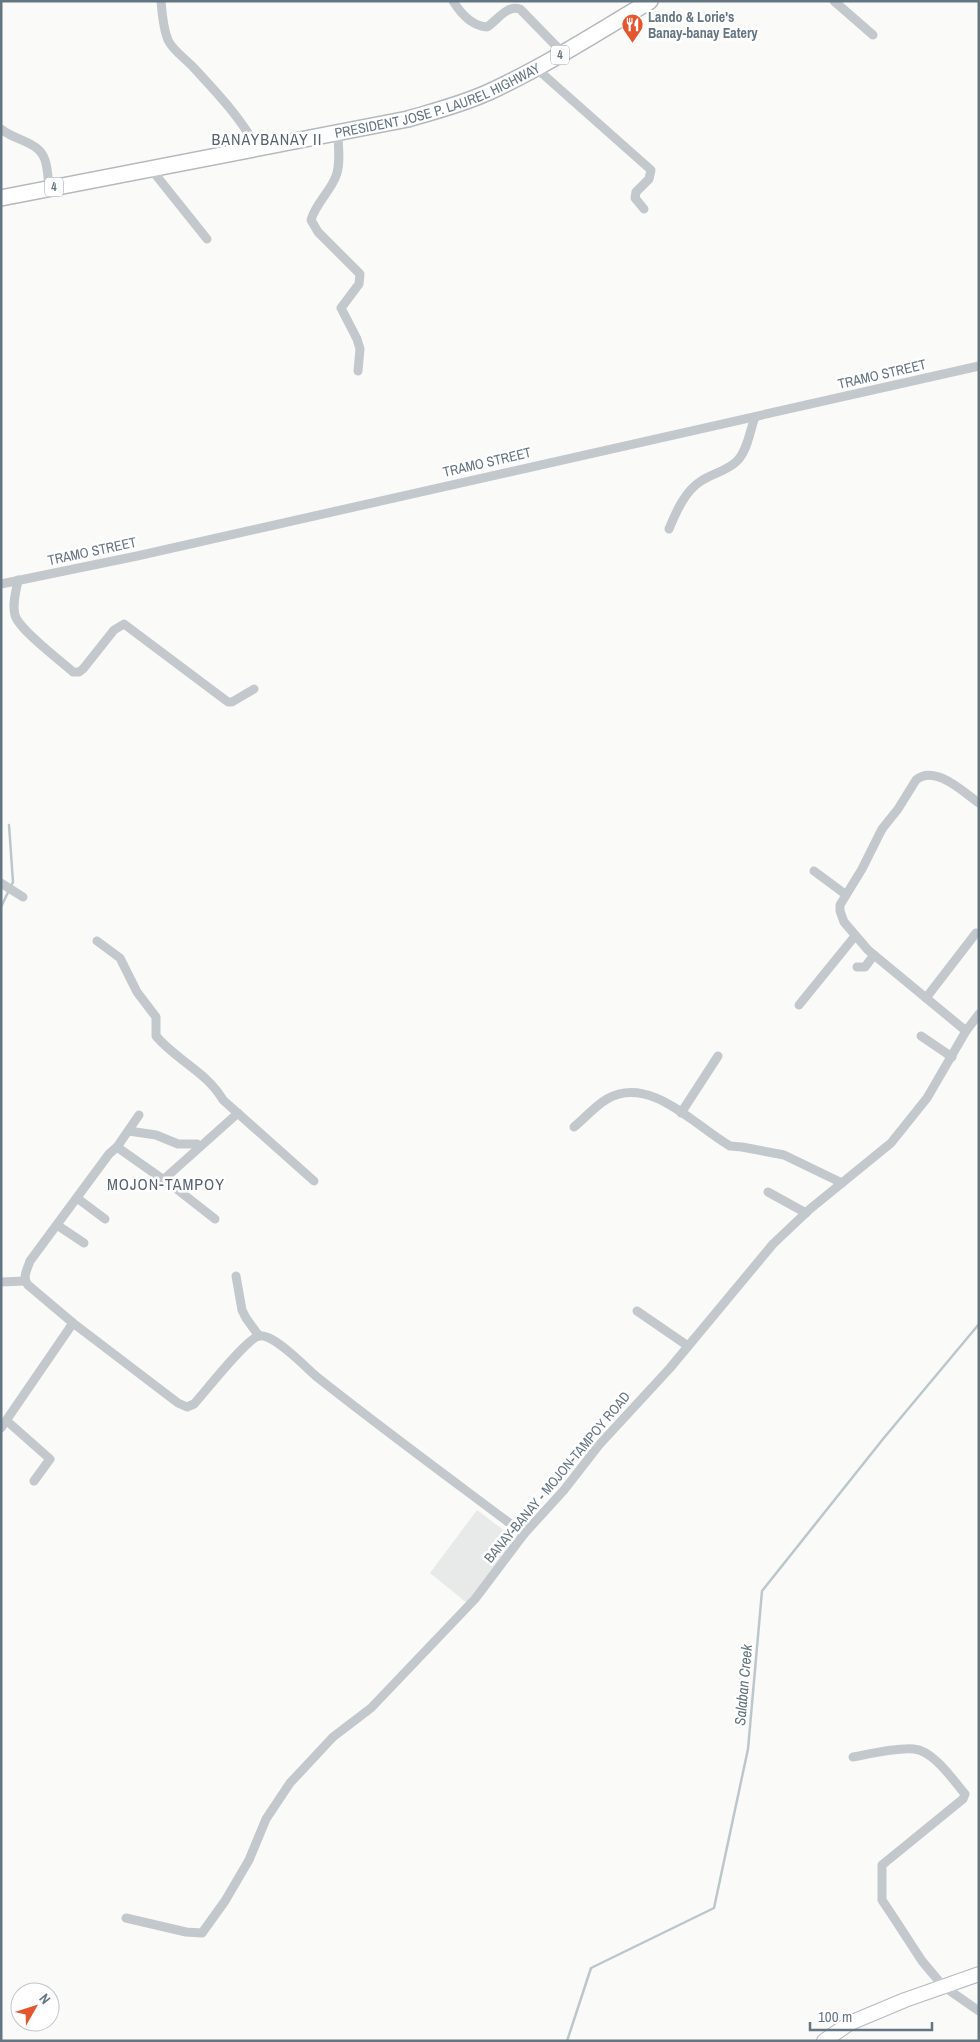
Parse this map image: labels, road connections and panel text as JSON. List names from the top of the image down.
{
  "streets": {
    "highway": ["4", "PRESIDENT JOSE P. LAUREL HIGHWAY"],
    "street": ["TRAMO STREET", "BANAY-BANAY - MOJON-TAMPOY ROAD"]
  },
  "districts": ["BANAYBANAY II", "MOJON-TAMPOY"],
  "water": ["Salaban Creek"],
  "places": {
    "restaurant": ["Lando & Lorie's Banay-banay Eatery"]
  },
  "scale_bar": "100 m",
  "north": "top right"
}
